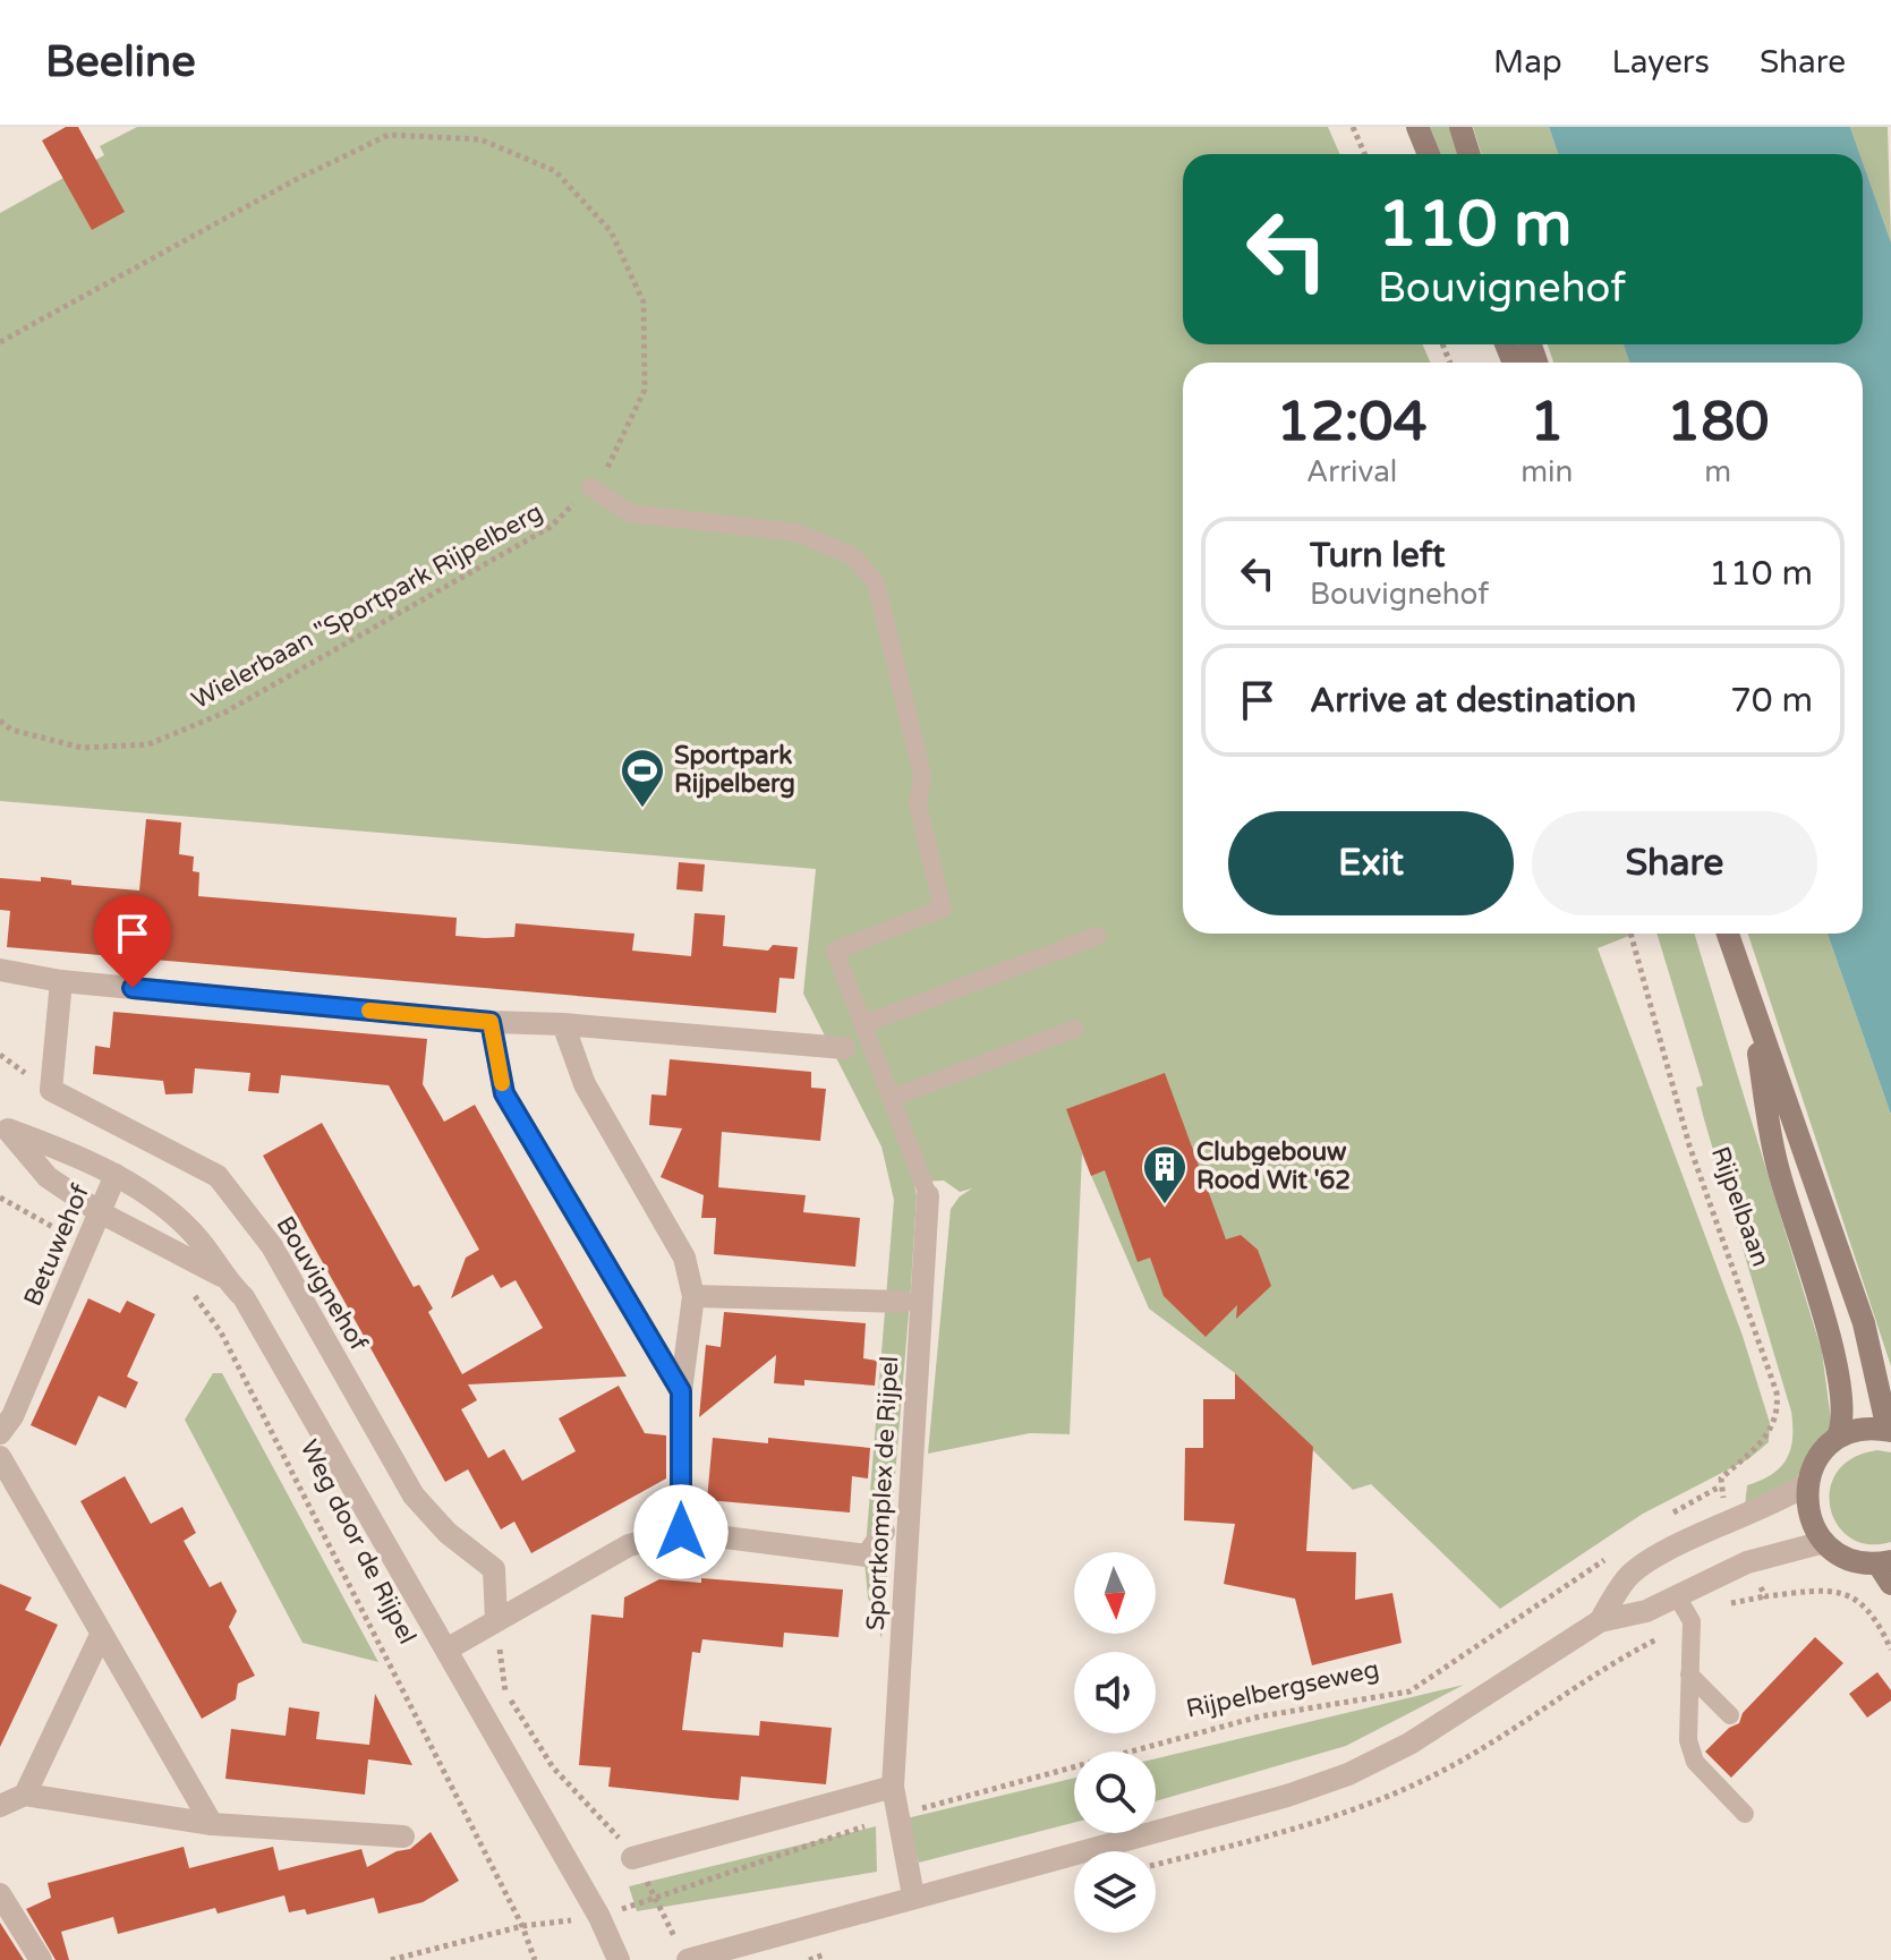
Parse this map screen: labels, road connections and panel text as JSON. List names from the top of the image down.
{
  "streets": {
    "main road": ["Rijpelbaan"],
    "street": [
      "Betuwehof",
      "Bouvignehof",
      "Sportkomplex de Rijpel",
      "Weg door de Rijpel"
    ],
    "path": ["Wielerbaan \"Sportpark Rijpelberg", "Rijpelbergseweg"]
  },
  "crossings": [
    ["Wielerbaan \"Sportpark Rijpelberg", "Sportkomplex de Rijpel"],
    ["Betuwehof", "Weg door de Rijpel"],
    ["Sportkomplex de Rijpel", "Rijpelbergseweg"]
  ],
  "places": {
    "sports": ["Sportpark Rijpelberg"],
    "building": ["Clubgebouw Rood Wit '62"]
  },
  "north": "bottom",
  "page": {
    "header": "Beeline",
    "nav": ["Map", "Layers", "Share"],
    "turn": ["110 m", "Bouvignehof"],
    "eta": [
      "12:04",
      "Arrival",
      "1",
      "min",
      "180",
      "m"
    ],
    "list": [
      {
        "name": "Turn left",
        "note": "Bouvignehof",
        "value": "110 m"
      },
      {
        "name": "Arrive at destination",
        "value": "70 m"
      }
    ],
    "buttons": ["Exit", "Share"]
  }
}
